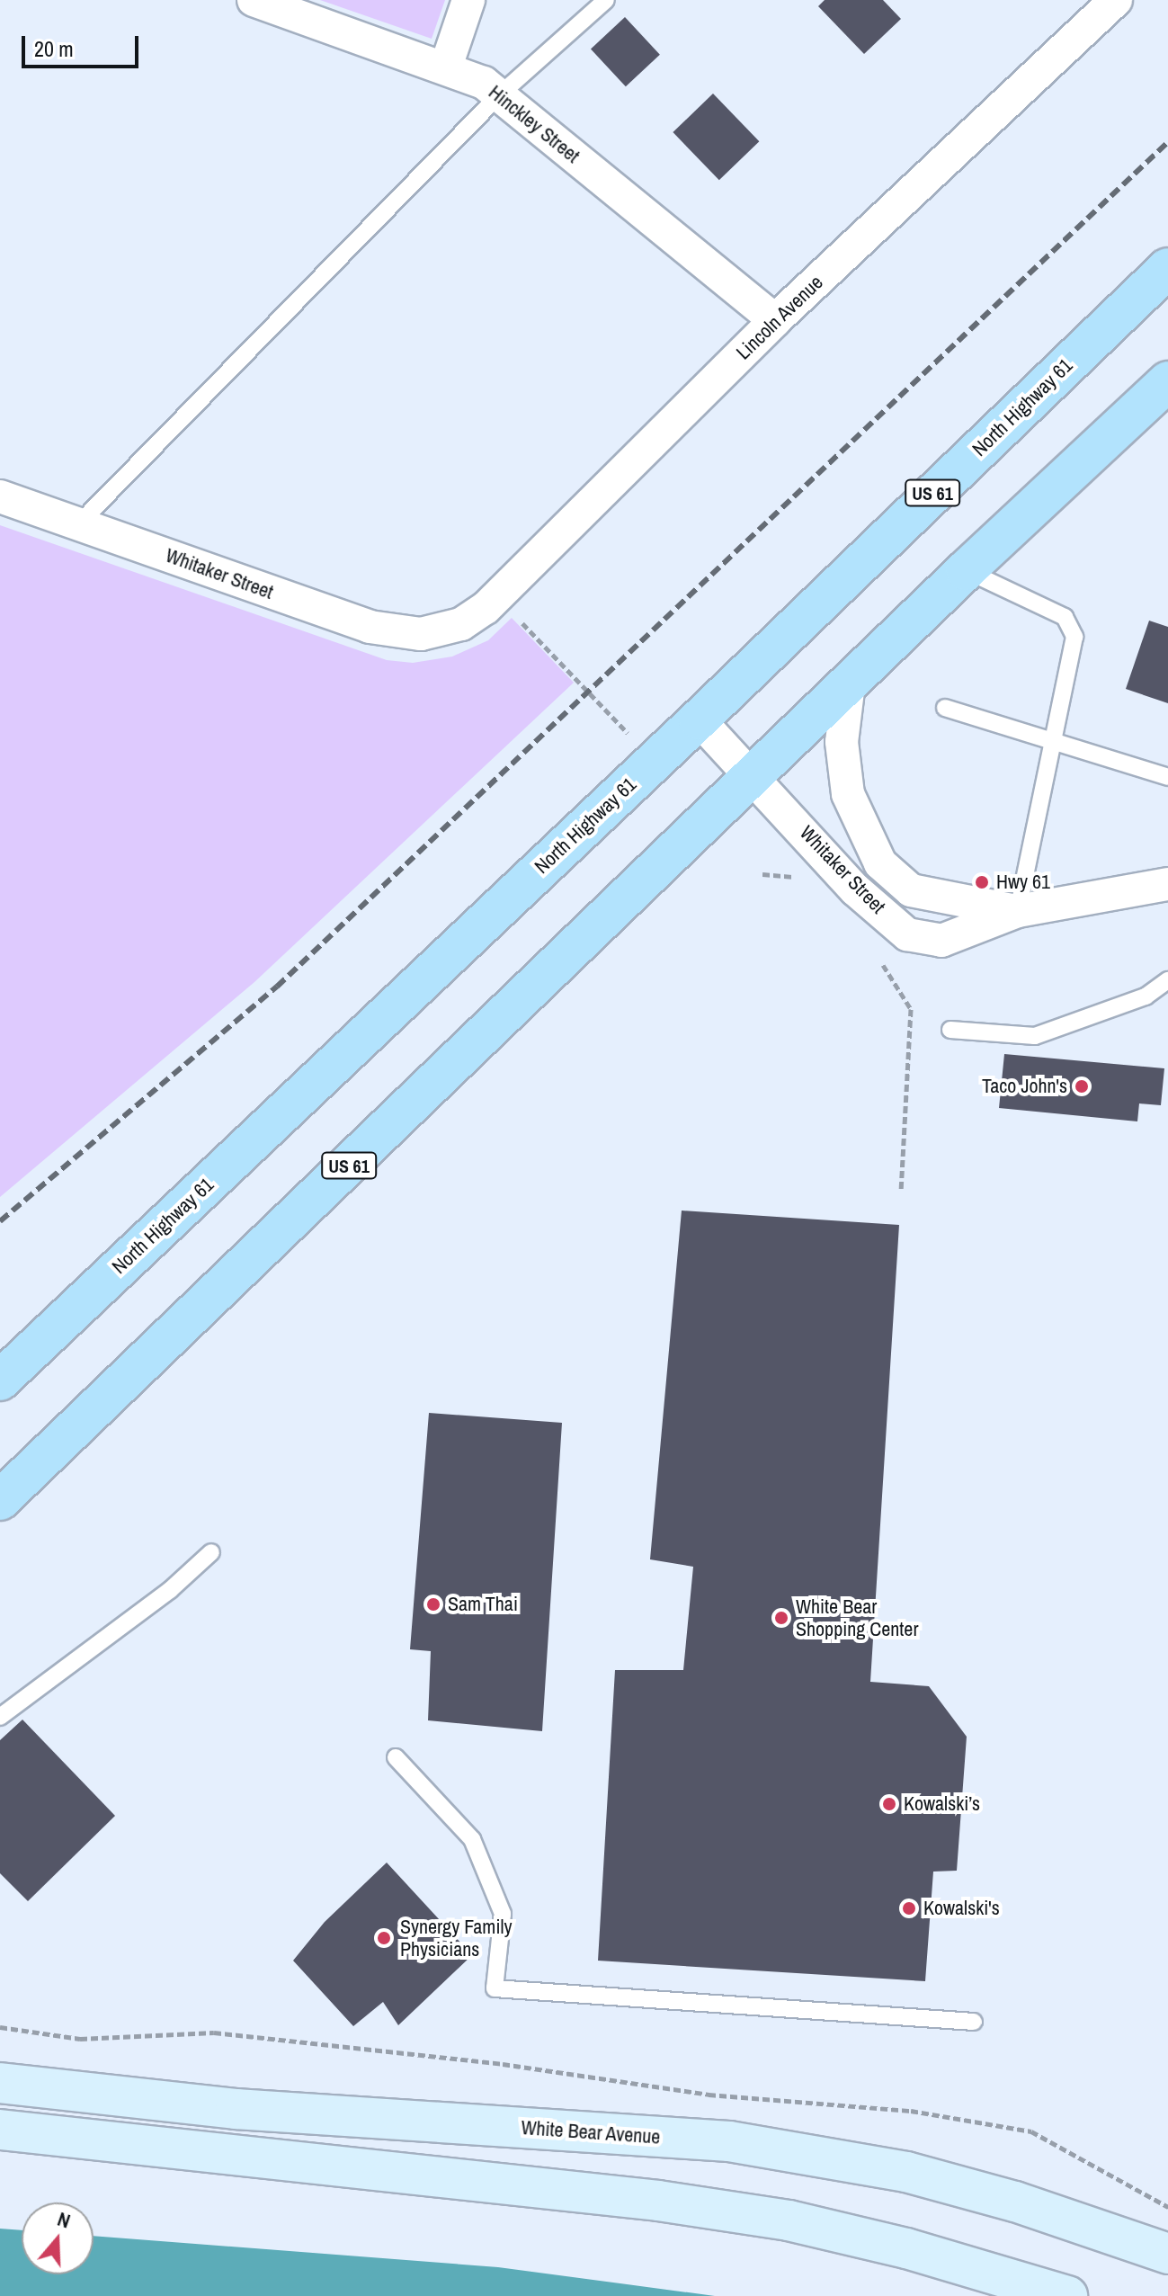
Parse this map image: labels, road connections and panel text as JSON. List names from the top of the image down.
{
  "streets": {
    "main road": ["North Highway 61", "US 61", "White Bear Avenue"],
    "street": ["Hinckley Street", "Lincoln Avenue", "Whitaker Street"]
  },
  "crossings": [
    ["Hinckley Street", "Lincoln Avenue"],
    ["Lincoln Avenue", "Whitaker Street"],
    ["North Highway 61", "Whitaker Street"],
    ["US 61", "Whitaker Street"]
  ],
  "places": [
    "Hwy 61",
    "Taco John's",
    "Sam Thai",
    "White Bear Shopping Center",
    "Kowalski’s",
    "Kowalski's",
    "Synergy Family Physicians"
  ],
  "scale_bar": "20 m",
  "north": "top"
}
